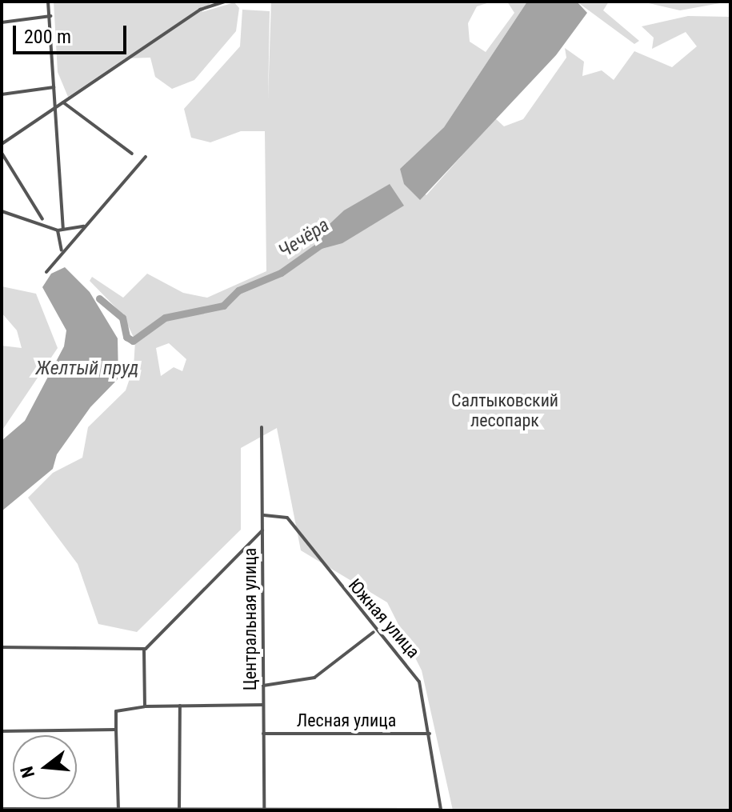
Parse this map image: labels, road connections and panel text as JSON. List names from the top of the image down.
{
  "streets": {
    "street": ["Южная улица", "Центральная улица", "Лесная улица"]
  },
  "crossings": [
    ["Южная улица", "Центральная улица"],
    ["Южная улица", "Лесная улица"],
    ["Центральная улица", "Лесная улица"]
  ],
  "water": ["Чечёра", "Желтый пруд"],
  "parks": ["Салтыковский лесопарк"],
  "scale_bar": "200 m",
  "north": "left"
}
